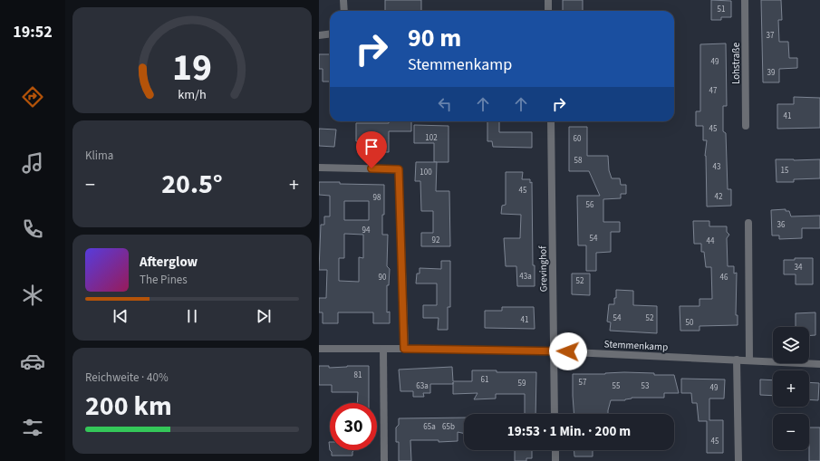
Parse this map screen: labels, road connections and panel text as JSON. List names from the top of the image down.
{
  "streets": {
    "street": ["Lohstraße", "Grevinghof", "Stemmenkamp"]
  },
  "crossings": [
    ["Grevinghof", "Stemmenkamp"]
  ],
  "house_numbers": [
    "51",
    "37",
    "49",
    "39",
    "47",
    "41",
    "45",
    "102",
    "60",
    "58",
    "43",
    "15",
    "100",
    "45",
    "42",
    "98",
    "56",
    "36",
    "94",
    "54",
    "92",
    "44",
    "34",
    "43a",
    "90",
    "46",
    "52",
    "54",
    "52",
    "41",
    "50",
    "81",
    "61",
    "57",
    "59",
    "63a",
    "55",
    "53",
    "49",
    "65a",
    "65b",
    "45"
  ],
  "page": {
    "tabs": "19:52",
    "turn": ["90 m", "Stemmenkamp"],
    "tile": [
      "Klima",
      ["Reichweite · 40%", "200 km"]
    ],
    "heat": ["−", "20.5°", "+"],
    "song": ["Afterglow", "The Pines"],
    "map_buttons": ["+", "−"],
    "limit": "30",
    "trip": "19:53 · 1 Min. · 200 m",
    "gauge": ["19", "km/h"]
  }
}
